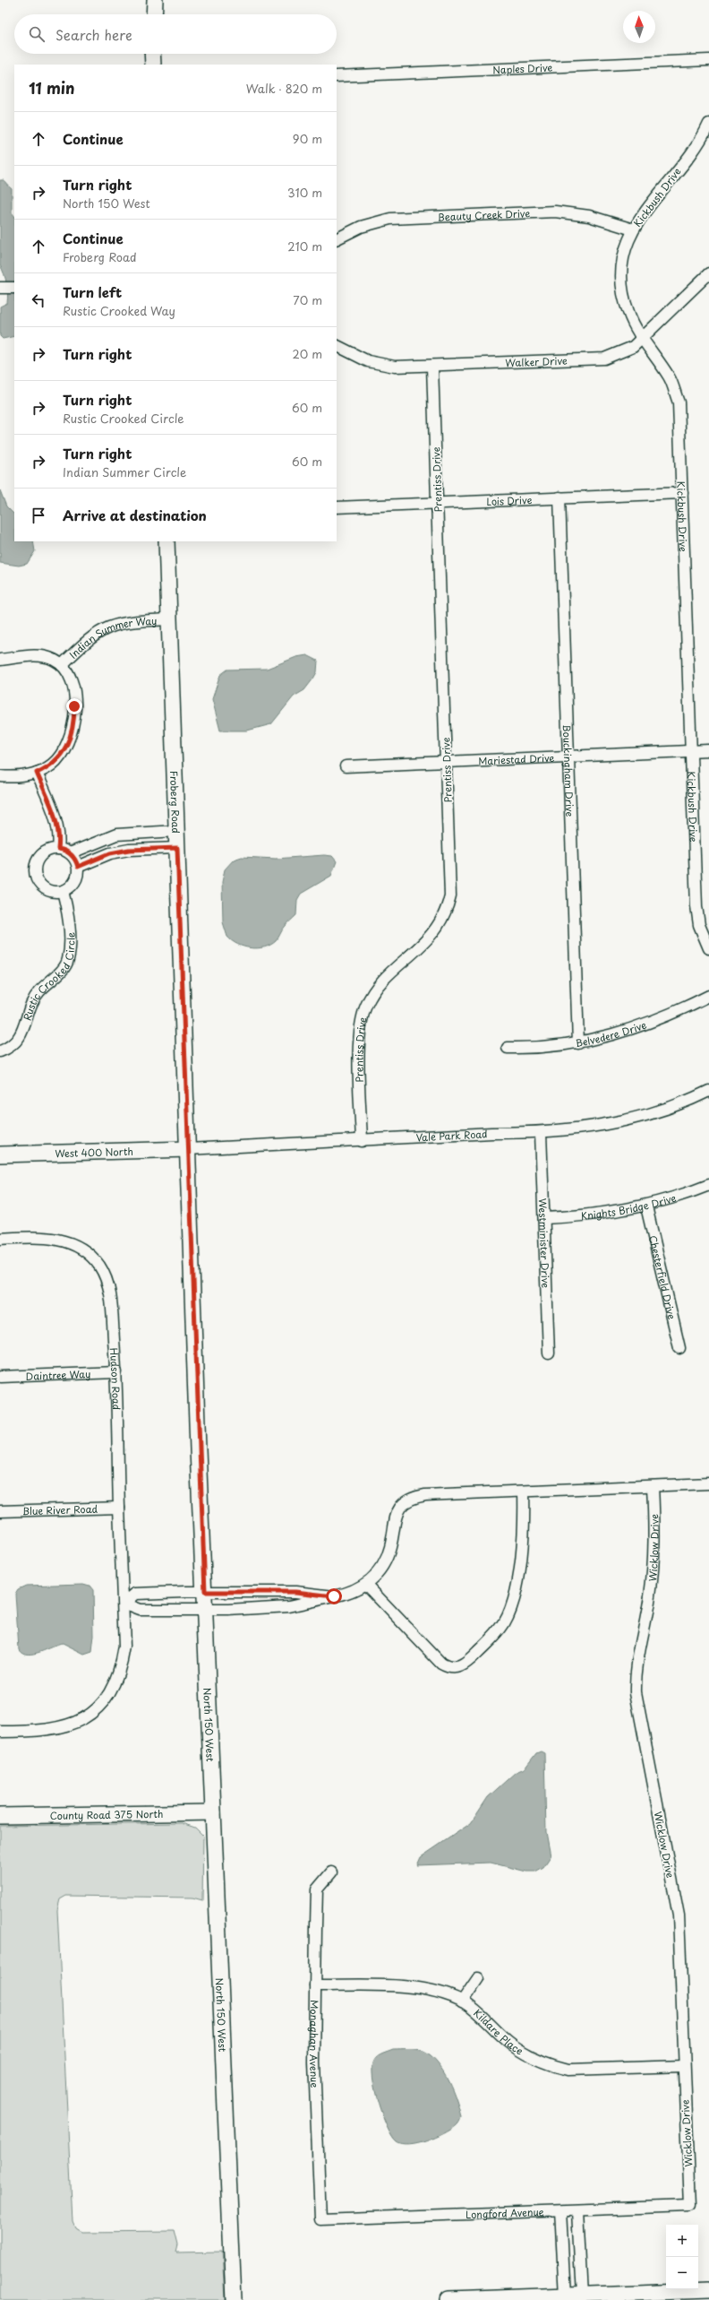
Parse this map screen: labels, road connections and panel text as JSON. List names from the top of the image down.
{
  "streets": {
    "street": [
      "Naples Drive",
      "Kickbush Drive",
      "Beauty Creek Drive",
      "Walker Drive",
      "Prentiss Drive",
      "Lois Drive",
      "Indian Summer Way",
      "Mariestad Drive",
      "Bouckingham Drive",
      "Froberg Road",
      "Rustic Crooked Circle",
      "Belvedere Drive",
      "Vale Park Road",
      "West 400 North",
      "Knights Bridge Drive",
      "Westminister Drive",
      "Chesterfield Drive",
      "Daintree Way",
      "Hudson Road",
      "Blue River Road",
      "Wicklow Drive",
      "North 150 West",
      "County Road 375 North",
      "Kildare Place",
      "Monaghan Avenue",
      "Longford Avenue"
    ]
  },
  "crossings": [
    ["Kickbush Drive", "Beauty Creek Drive"],
    ["Kickbush Drive", "Walker Drive"],
    ["Kickbush Drive", "Lois Drive"],
    ["Kickbush Drive", "Mariestad Drive"],
    ["Walker Drive", "Prentiss Drive"],
    ["Prentiss Drive", "Lois Drive"],
    ["Prentiss Drive", "Mariestad Drive"],
    ["Prentiss Drive", "Vale Park Road"],
    ["Lois Drive", "Bouckingham Drive"],
    ["Indian Summer Way", "Froberg Road"],
    ["Mariestad Drive", "Bouckingham Drive"],
    ["Bouckingham Drive", "Belvedere Drive"],
    ["Froberg Road", "Vale Park Road"],
    ["Froberg Road", "West 400 North"],
    ["Froberg Road", "North 150 West"],
    ["Vale Park Road", "West 400 North"],
    ["Vale Park Road", "Westminister Drive"],
    ["Vale Park Road", "North 150 West"],
    ["West 400 North", "North 150 West"],
    ["Knights Bridge Drive", "Westminister Drive"],
    ["Knights Bridge Drive", "Chesterfield Drive"],
    ["Daintree Way", "Hudson Road"],
    ["Hudson Road", "Blue River Road"],
    ["Wicklow Drive", "Kildare Place"],
    ["Wicklow Drive", "Longford Avenue"],
    ["North 150 West", "County Road 375 North"],
    ["Kildare Place", "Monaghan Avenue"],
    ["Monaghan Avenue", "Longford Avenue"]
  ],
  "north": "top",
  "page": {
    "search": "Search here",
    "heading": ["11 min", "Walk · 820 m"],
    "list": [
      ["Continue", "90 m"],
      ["Turn right", "North 150 West", "310 m"],
      ["Continue", "Froberg Road", "210 m"],
      ["Turn left", "Rustic Crooked Way", "70 m"],
      ["Turn right", "20 m"],
      ["Turn right", "Rustic Crooked Circle", "60 m"],
      ["Turn right", "Indian Summer Circle", "60 m"],
      "Arrive at destination"
    ],
    "map_buttons": ["+", "−"]
  }
}
